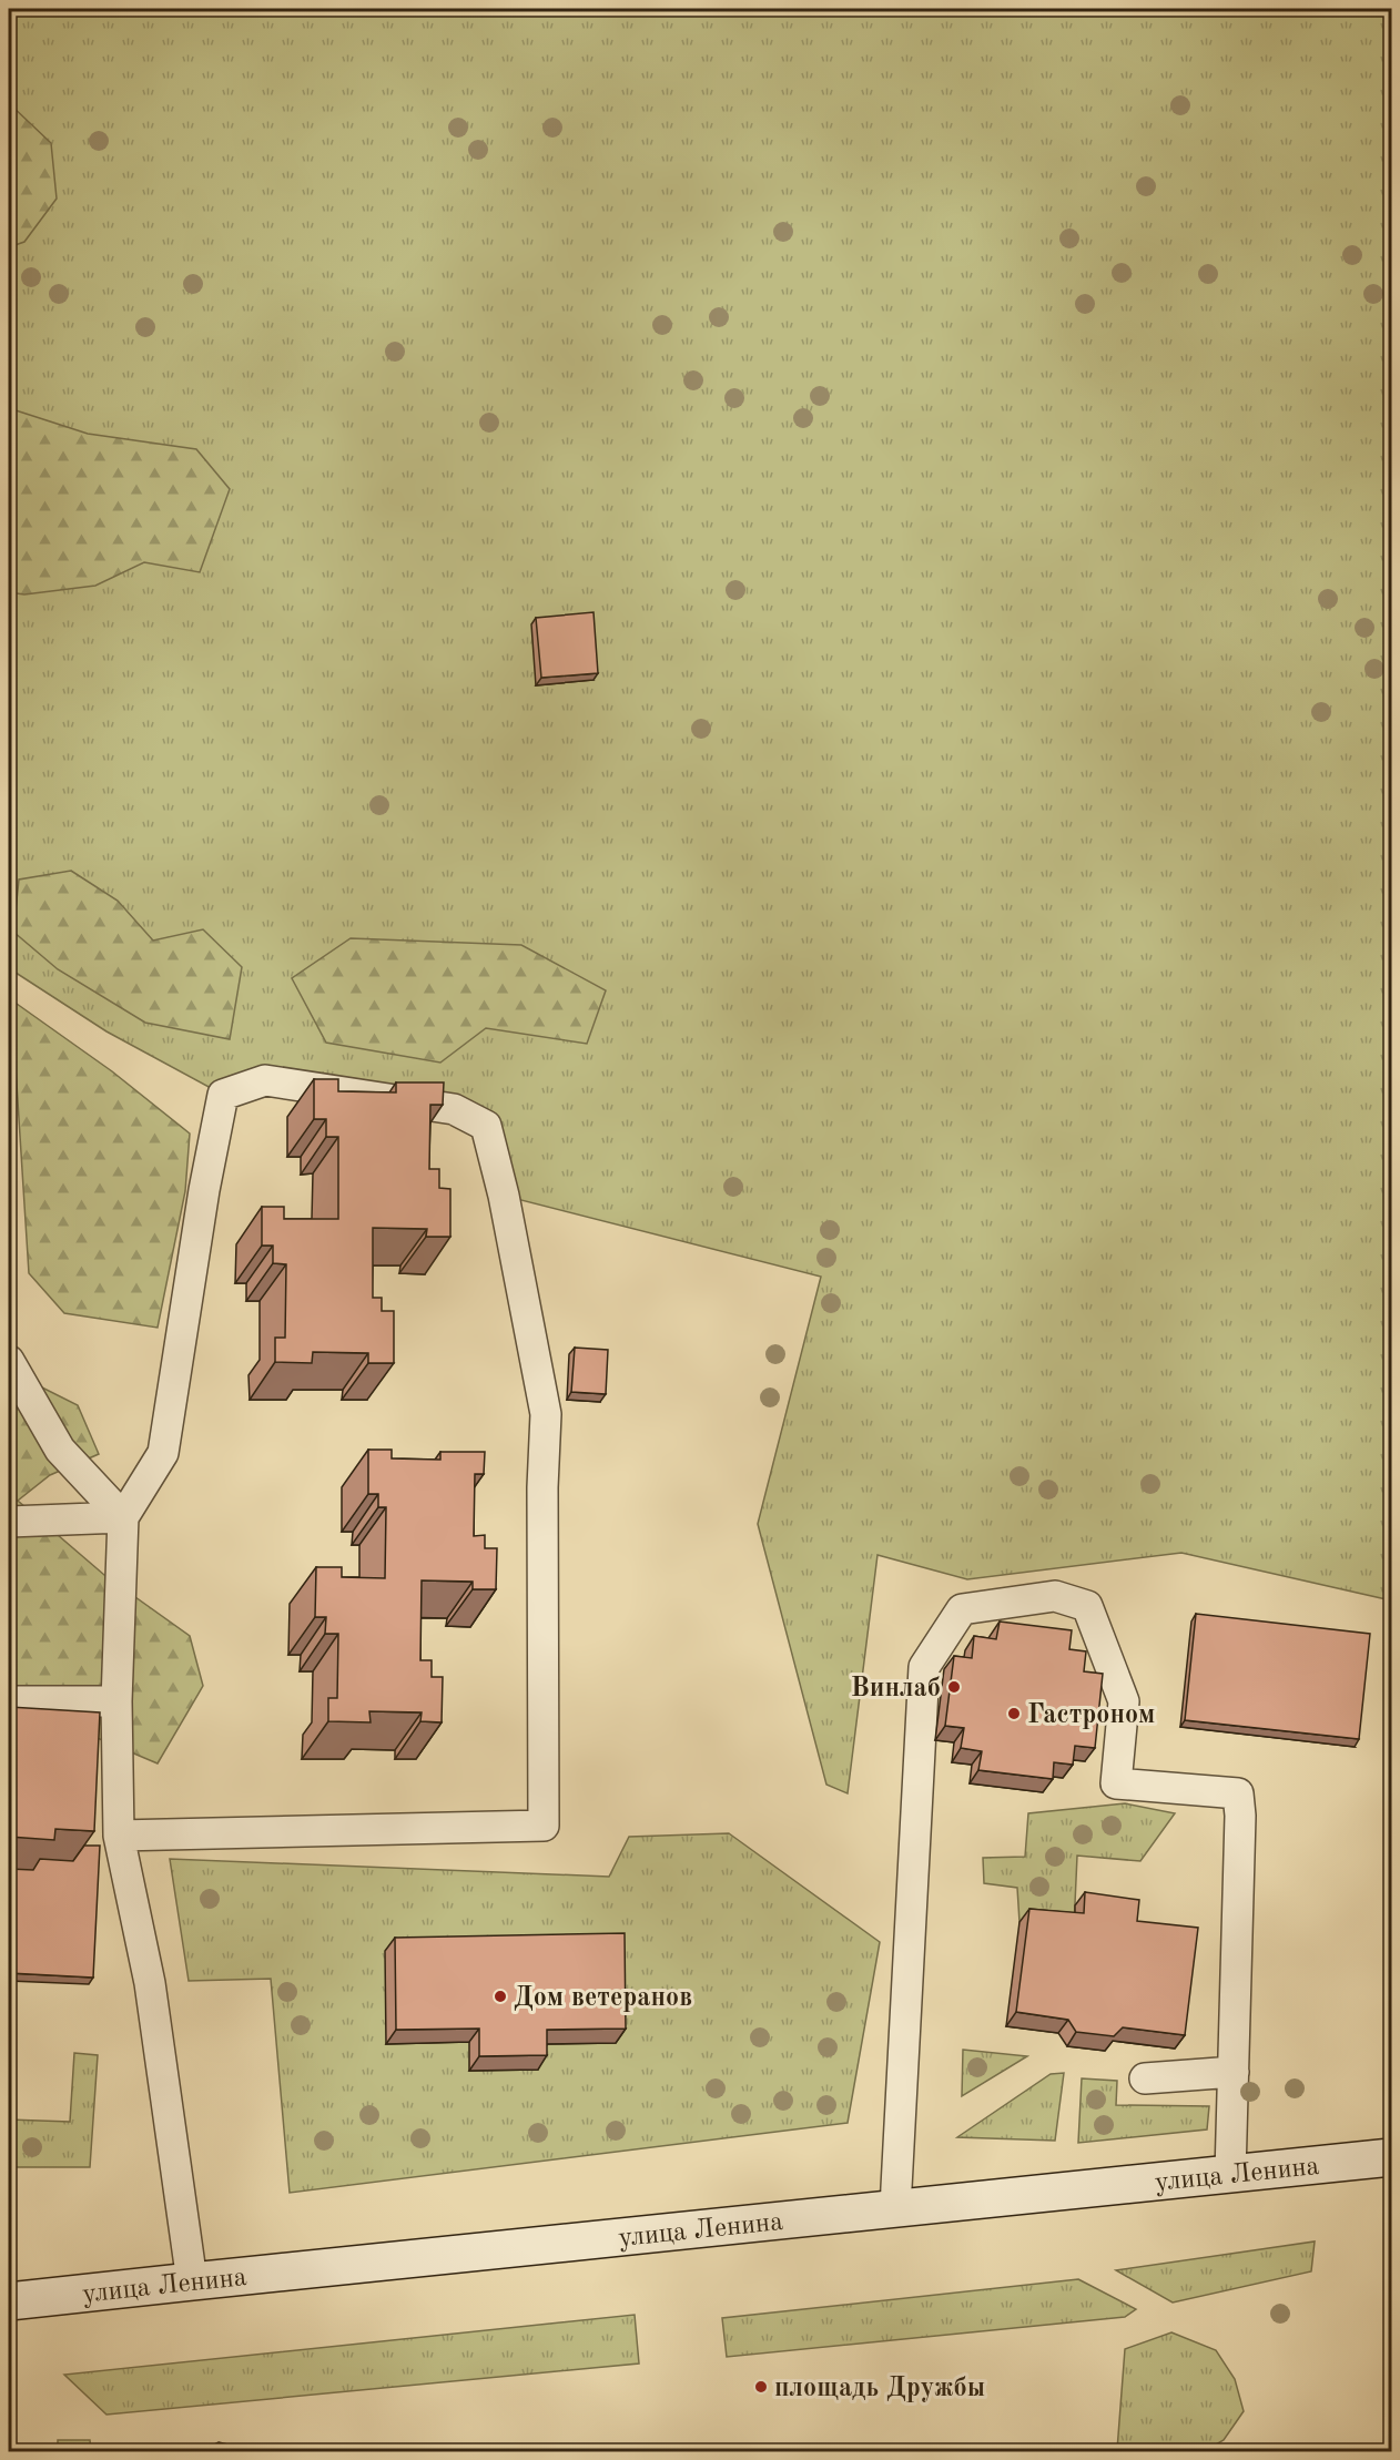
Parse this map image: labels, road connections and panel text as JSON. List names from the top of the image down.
{
  "streets": {
    "main road": ["улица Ленина"]
  },
  "places": [
    "Винлаб",
    "Гастроном",
    "Дом ветеранов",
    "площадь Дружбы"
  ]
}
